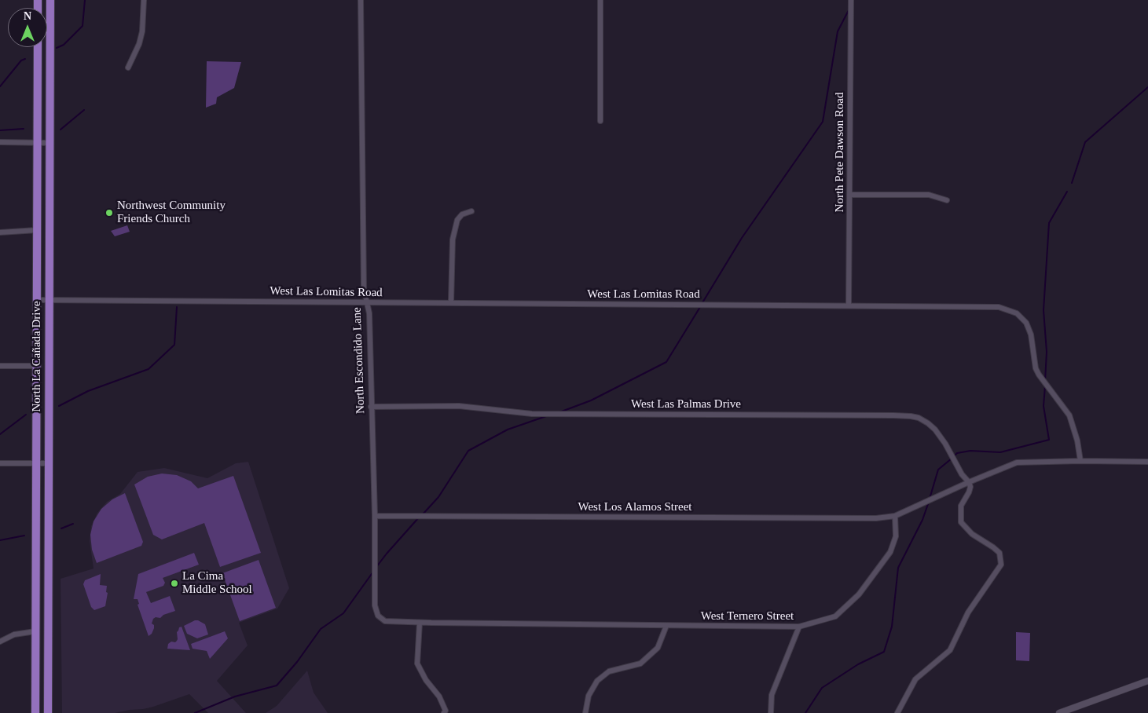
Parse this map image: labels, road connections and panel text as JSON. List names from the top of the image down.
{
  "streets": {
    "main road": ["North La Cañada Drive"],
    "street": [
      "North Pete Dawson Road",
      "West Las Lomitas Road",
      "North Escondido Lane",
      "West Las Palmas Drive",
      "West Los Alamos Street",
      "West Ternero Street"
    ]
  },
  "crossings": [
    ["North Pete Dawson Road", "West Las Lomitas Road"],
    ["West Las Lomitas Road", "North La Cañada Drive"],
    ["West Las Lomitas Road", "North Escondido Lane"],
    ["North Escondido Lane", "West Las Palmas Drive"],
    ["North Escondido Lane", "West Los Alamos Street"],
    ["North Escondido Lane", "West Ternero Street"],
    ["West Los Alamos Street", "West Ternero Street"]
  ],
  "places": ["Northwest Community Friends Church", "La Cima Middle School"],
  "north": "top"
}
